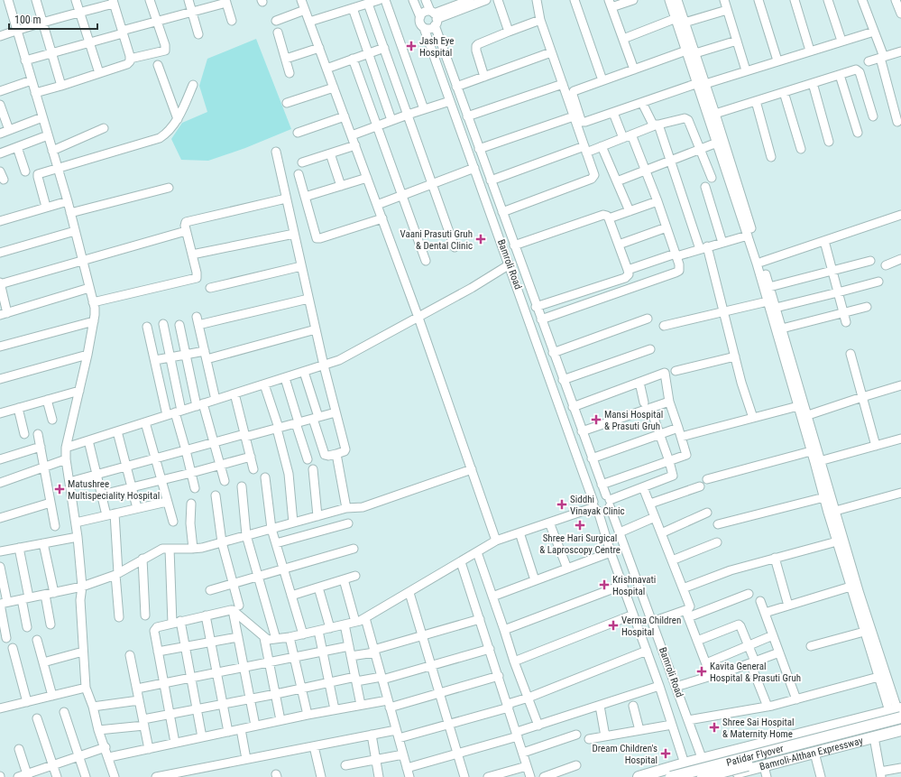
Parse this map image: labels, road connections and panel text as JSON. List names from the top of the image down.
{
  "streets": {
    "main road": ["Bamroli-Althan Expressway", "Patidar Flyover"],
    "street": ["Bamroli Road"]
  },
  "places": {
    "health": [
      "Jash Eye Hospital",
      "Vaani Prasuti Gruh & Dental Clinic",
      "Mansi Hospital & Prasuti Gruh",
      "Matushree Multispeciality Hospital",
      "Siddhi Vinayak Clinic",
      "Shree Hari Surgical & Laproscopy Centre",
      "Krishnavati Hospital",
      "Verma Children Hospital",
      "Kavita General Hospital & Prasuti Gruh",
      "Shree Sai Hospital & Maternity Home",
      "Dream Children's Hospital"
    ]
  },
  "scale_bar": "100 m"
}
